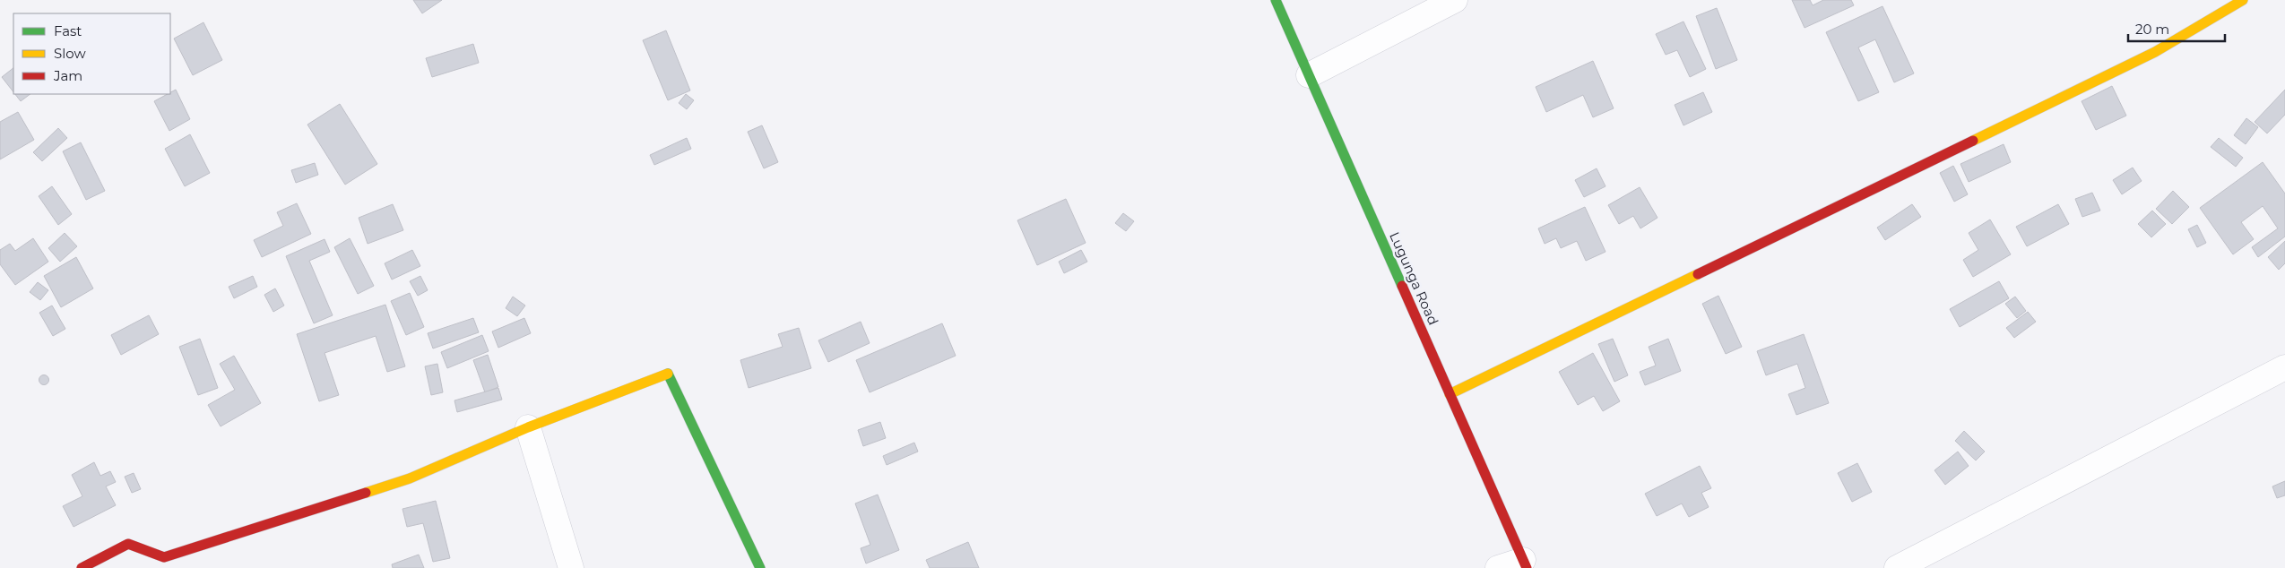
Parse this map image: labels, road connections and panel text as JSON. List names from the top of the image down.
{
  "streets": {
    "street": ["Lugunga Road"]
  },
  "legend": ["Fast", "Slow", "Jam"],
  "scale_bar": "20 m"
}
